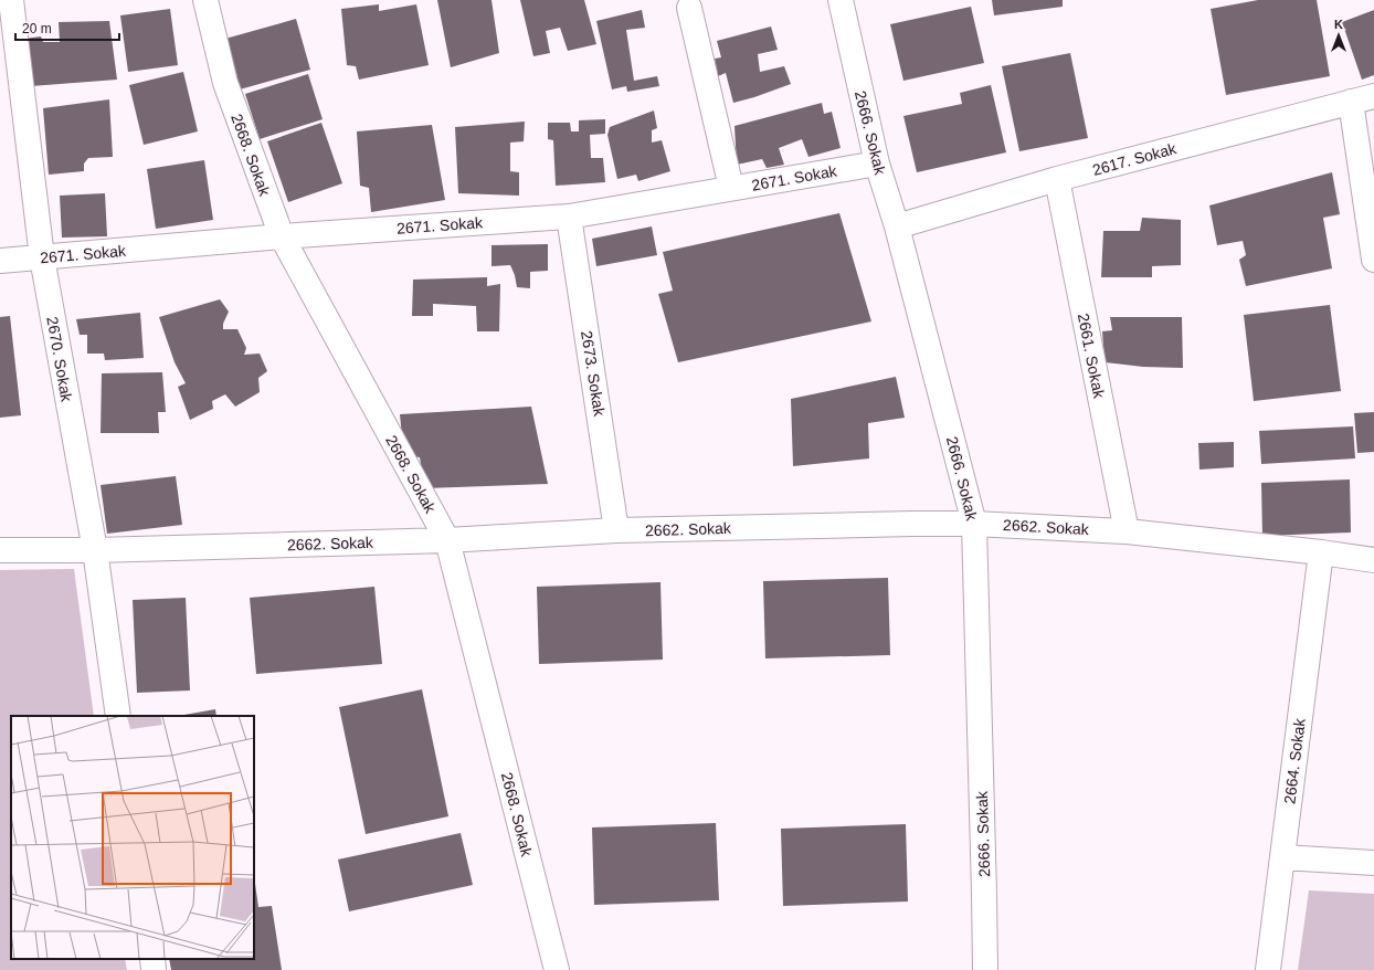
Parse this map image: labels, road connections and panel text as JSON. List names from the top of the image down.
{
  "streets": {
    "street": [
      "2666. Sokak",
      "2668. Sokak",
      "2617. Sokak",
      "2671. Sokak",
      "2661. Sokak",
      "2670. Sokak",
      "2673. Sokak",
      "2662. Sokak",
      "2664. Sokak"
    ]
  },
  "crossings": [
    ["2666. Sokak", "2617. Sokak"],
    ["2666. Sokak", "2671. Sokak"],
    ["2666. Sokak", "2662. Sokak"],
    ["2668. Sokak", "2671. Sokak"],
    ["2668. Sokak", "2662. Sokak"],
    ["2617. Sokak", "2661. Sokak"],
    ["2671. Sokak", "2670. Sokak"],
    ["2671. Sokak", "2673. Sokak"],
    ["2661. Sokak", "2662. Sokak"],
    ["2670. Sokak", "2662. Sokak"],
    ["2673. Sokak", "2662. Sokak"],
    ["2662. Sokak", "2664. Sokak"]
  ],
  "scale_bar": "20 m",
  "north": "top"
}
